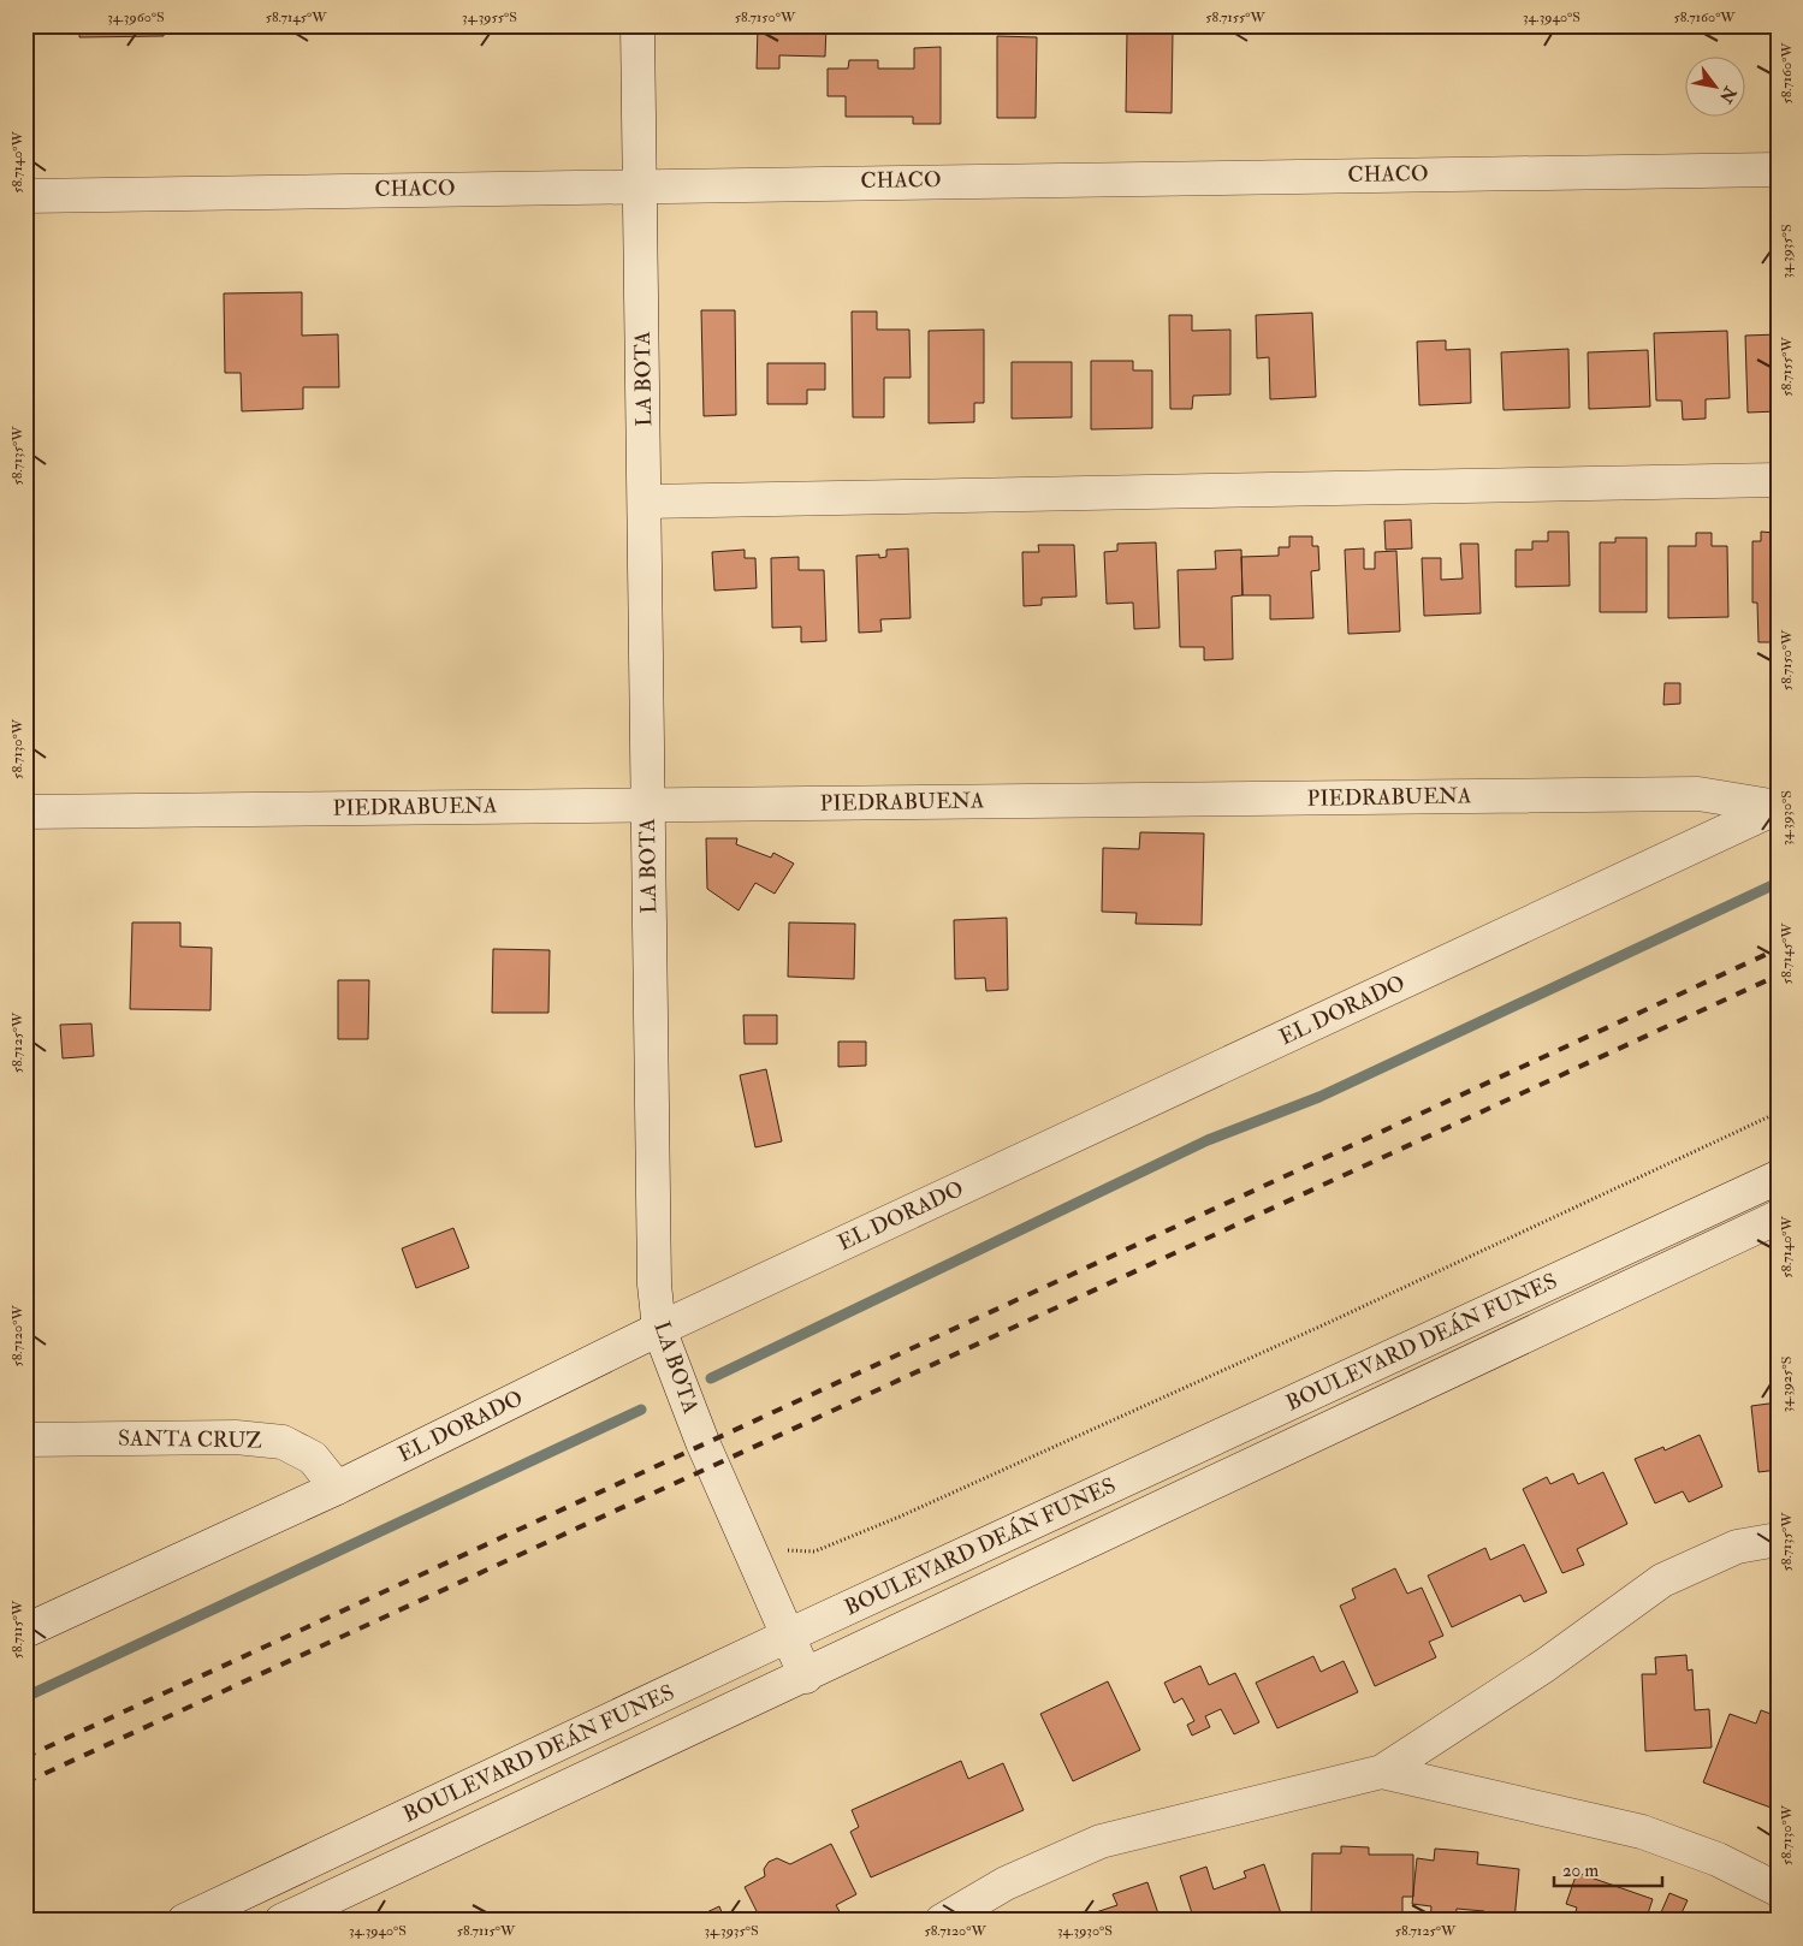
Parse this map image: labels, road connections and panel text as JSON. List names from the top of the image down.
{
  "streets": {
    "street": [
      "CHACO",
      "LA BOTA",
      "PIEDRABUENA",
      "EL DORADO",
      "BOULEVARD DEÁN FUNES",
      "SANTA CRUZ"
    ]
  },
  "crossings": [
    ["CHACO", "LA BOTA"],
    ["LA BOTA", "PIEDRABUENA"],
    ["LA BOTA", "EL DORADO"],
    ["LA BOTA", "BOULEVARD DEÁN FUNES"],
    ["PIEDRABUENA", "EL DORADO"],
    ["EL DORADO", "SANTA CRUZ"]
  ],
  "scale_bar": "20 m",
  "north": "bottom right",
  "coordinates": [
    "34.3960°S",
    "58.7145°W",
    "34.3955°S",
    "58.7150°W",
    "58.7155°W",
    "34.3940°S",
    "58.7160°W",
    "58.7140°W",
    "34.3935°S",
    "58.7135°W",
    "58.7130°W",
    "34.3930°S",
    "58.7125°W",
    "58.7120°W",
    "34.3925°S",
    "58.7115°W"
  ]
}
